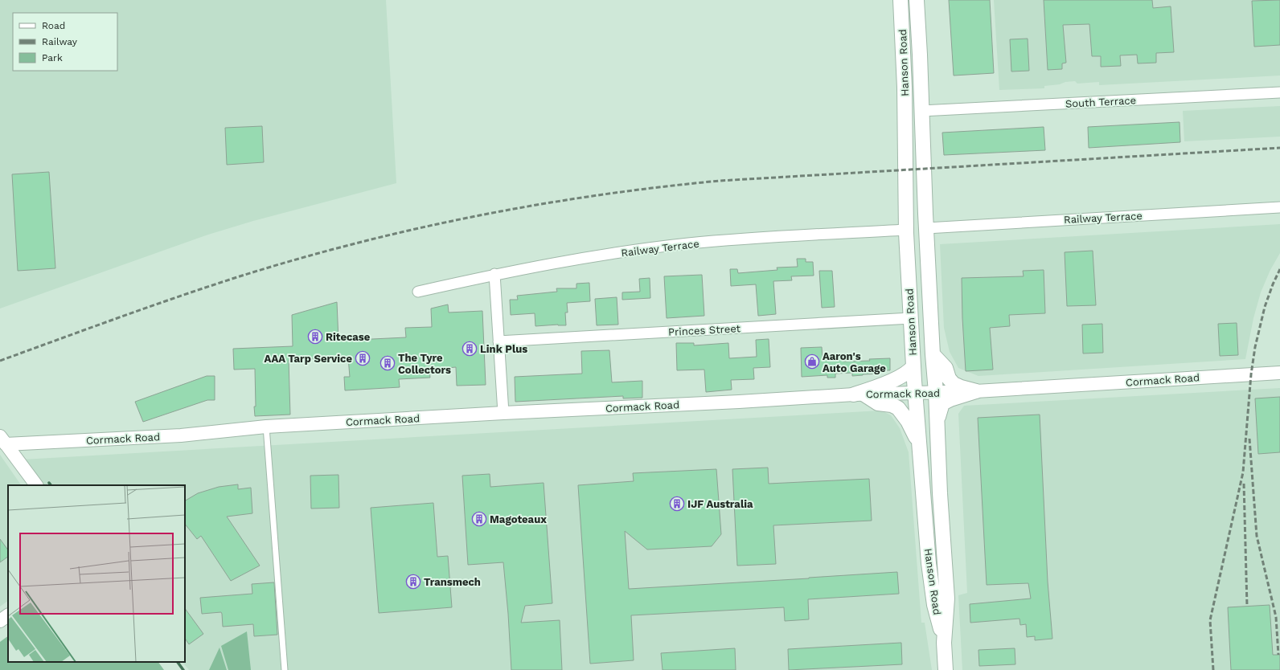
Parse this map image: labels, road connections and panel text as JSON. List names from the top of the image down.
{
  "streets": {
    "main road": ["Hanson Road"],
    "street": [
      "South Terrace",
      "Railway Terrace",
      "Princes Street",
      "Cormack Road"
    ]
  },
  "crossings": [
    ["Hanson Road", "South Terrace"],
    ["Hanson Road", "Railway Terrace"],
    ["Hanson Road", "Princes Street"],
    ["Hanson Road", "Cormack Road"]
  ],
  "places": {
    "building": [
      "Ritecase",
      "Link Plus",
      "AAA Tarp Service",
      "The Tyre Collectors",
      "IJF Australia",
      "Magoteaux",
      "Transmech"
    ],
    "shop": ["Aaron's Auto Garage"]
  },
  "legend": ["Road", "Railway", "Park"]
}
